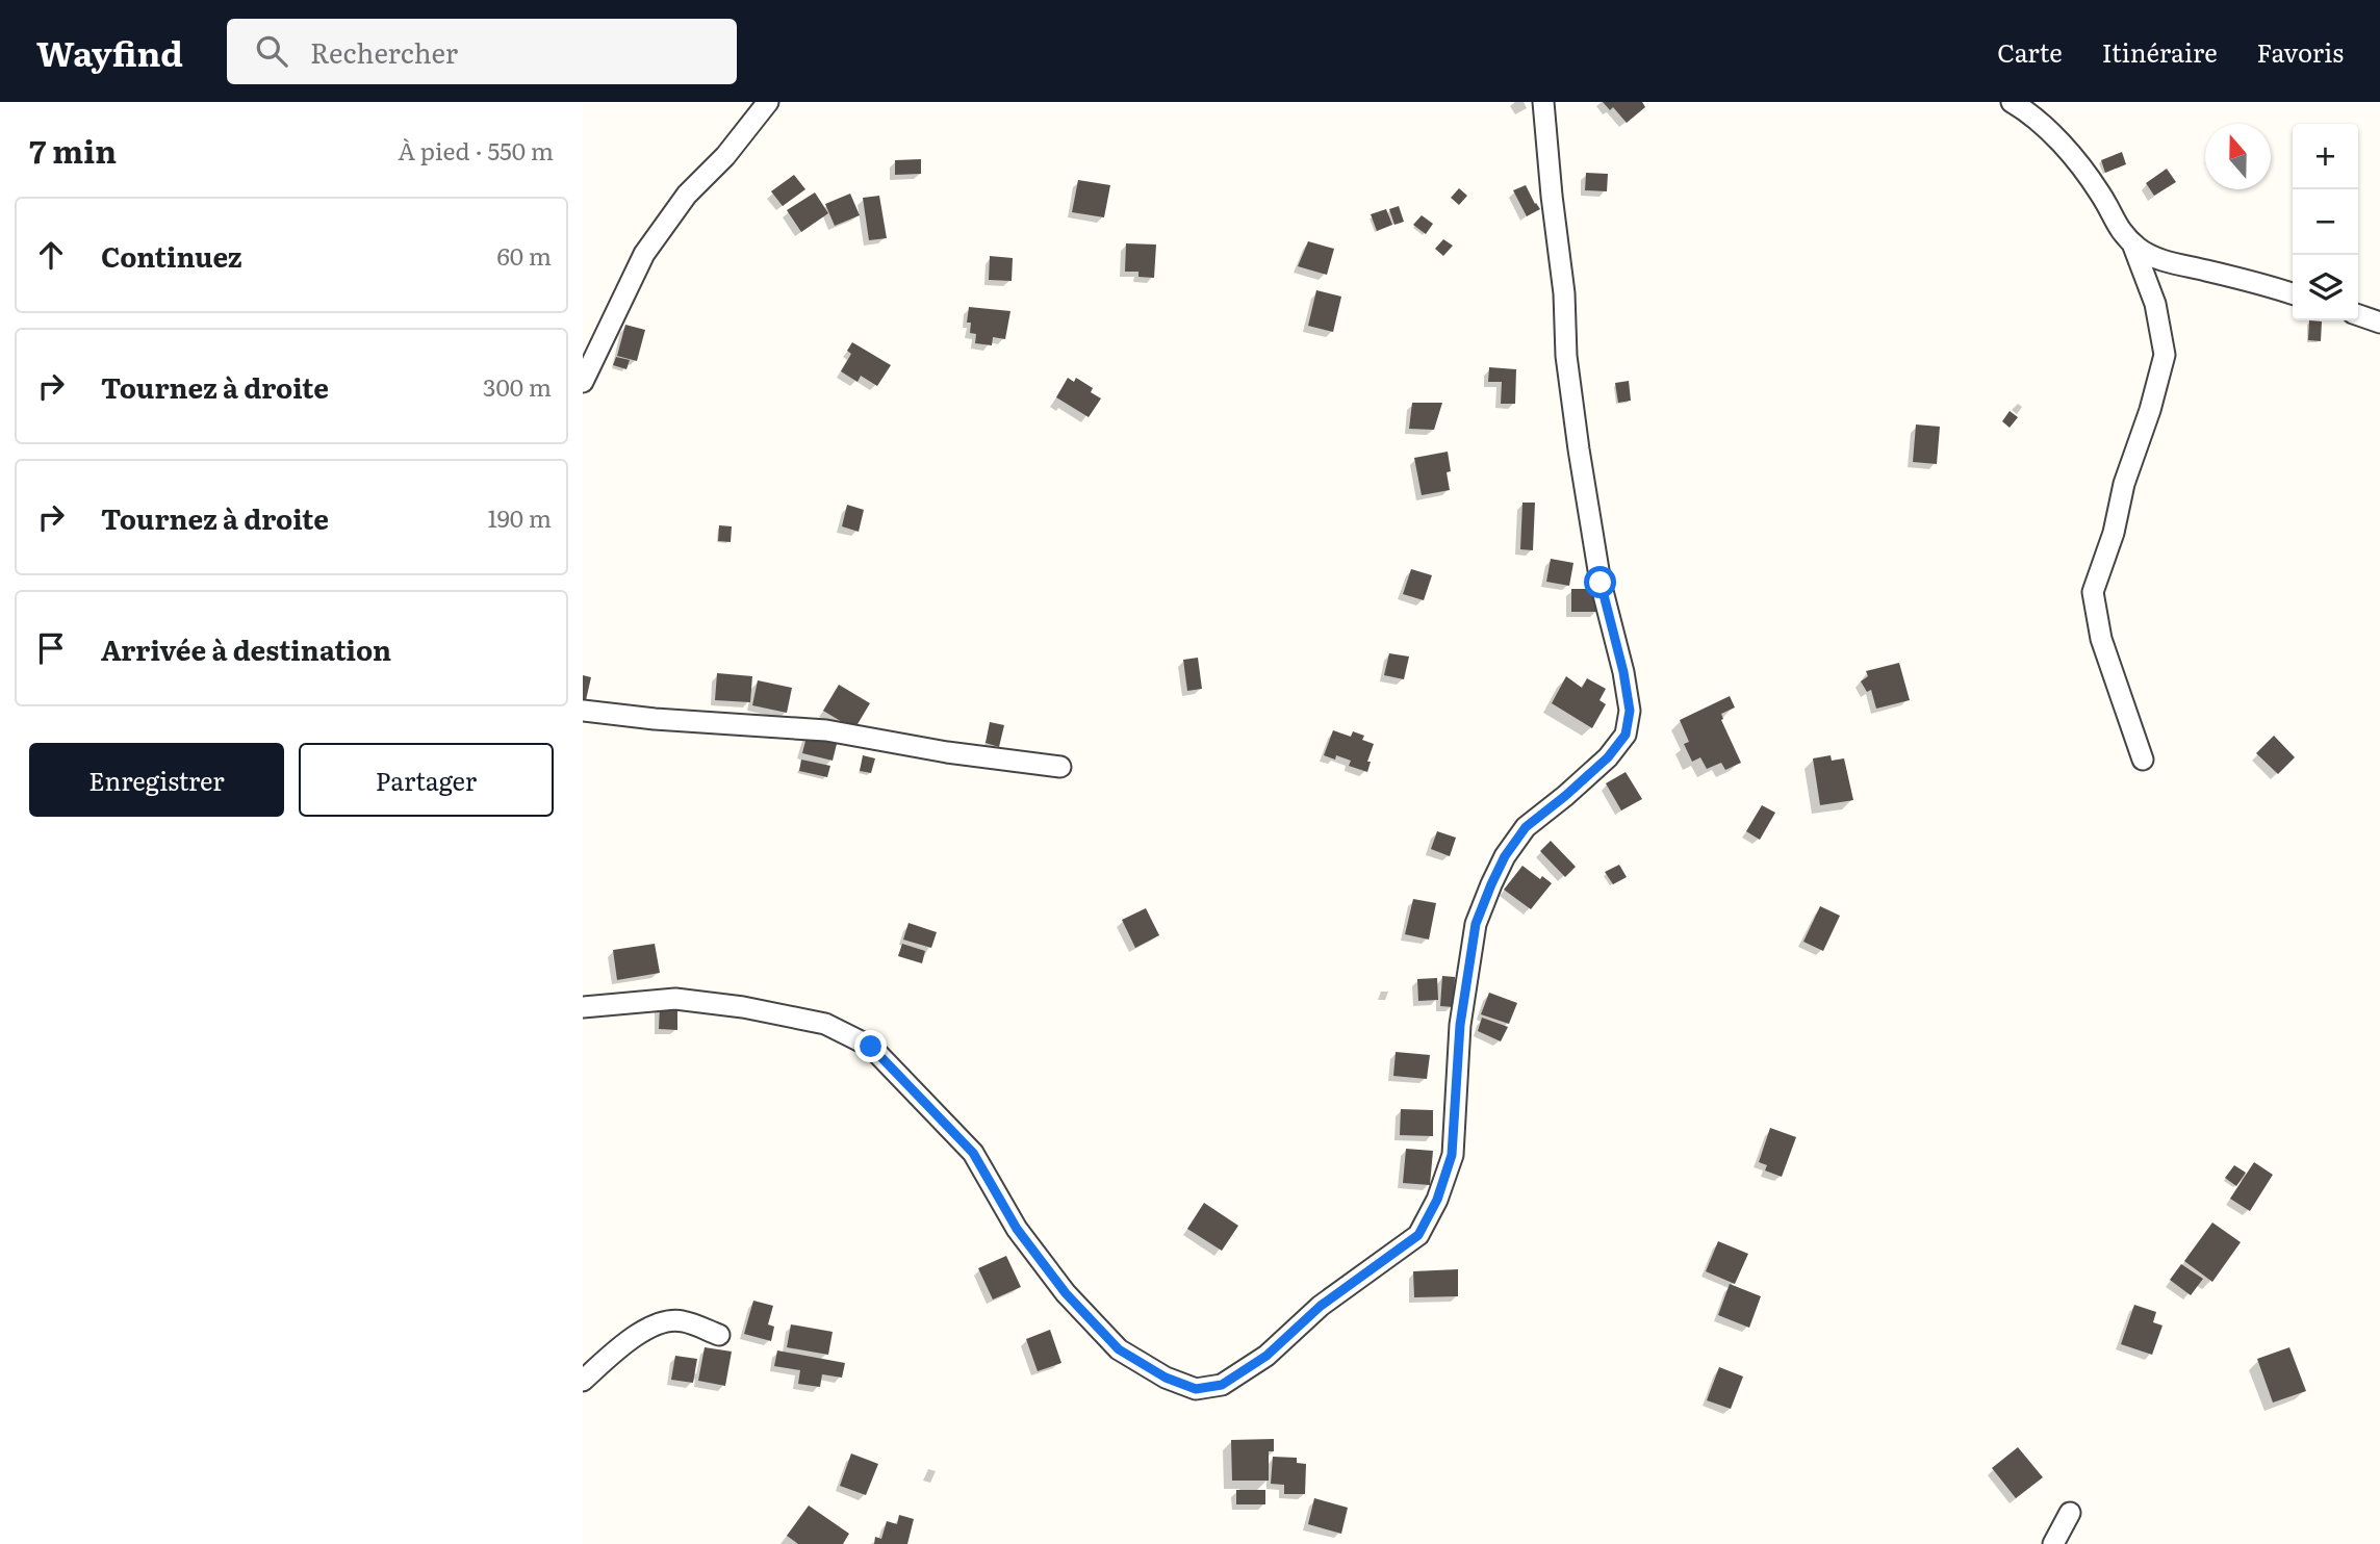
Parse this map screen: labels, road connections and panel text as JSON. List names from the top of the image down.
{
  "north": "top",
  "page": {
    "header": "Wayfind",
    "search": "Rechercher",
    "nav": ["Carte", "Itinéraire", "Favoris"],
    "heading": ["7 min", "À pied · 550 m"],
    "map_buttons": ["+", "−"],
    "list": [
      ["Continuez", "60 m"],
      ["Tournez à droite", "300 m"],
      ["Tournez à droite", "190 m"],
      "Arrivée à destination"
    ],
    "buttons": ["Enregistrer", "Partager"]
  }
}
